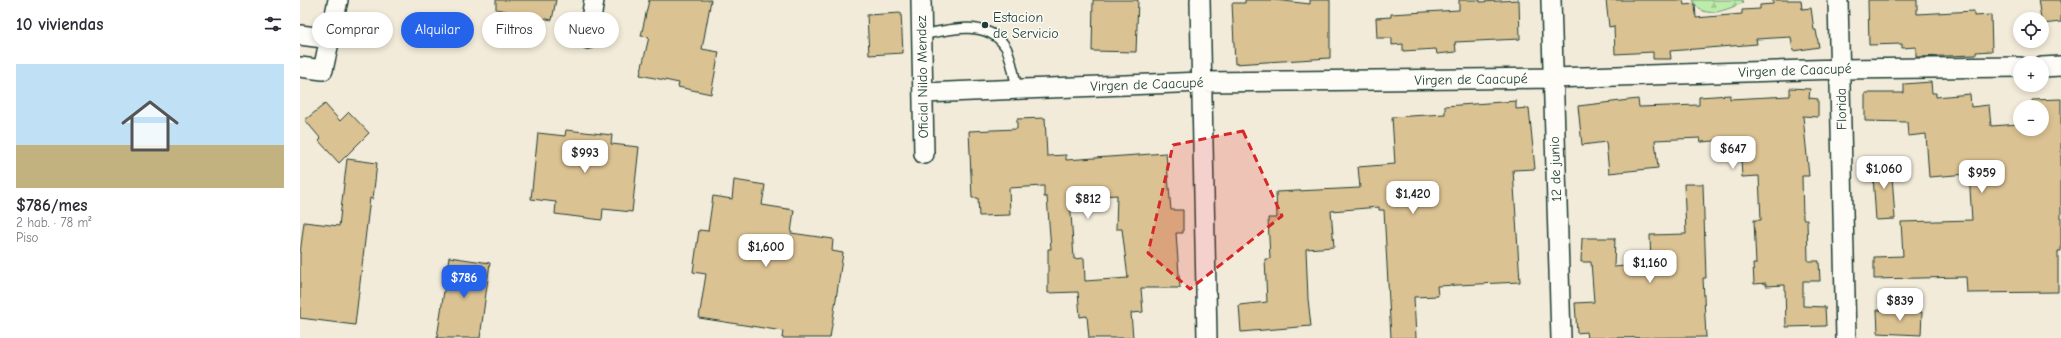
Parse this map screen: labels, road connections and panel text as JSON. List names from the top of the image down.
{
  "streets": {
    "street": [
      "Virgen de Caacupé",
      "Oficial Nildo Mendez",
      "Florida",
      "12 de junio"
    ]
  },
  "crossings": [
    ["Virgen de Caacupé", "Oficial Nildo Mendez"],
    ["Virgen de Caacupé", "Florida"],
    ["Virgen de Caacupé", "12 de junio"]
  ],
  "places": ["Estacion de Servicio"],
  "page": {
    "heading": "10 viviendas",
    "map_buttons": ["+", "−"],
    "chip": [
      "Comprar",
      "Alquilar",
      "Filtros",
      "Nuevo"
    ],
    "list": [
      {
        "name": "$786/mes",
        "note": "2 hab. · 78 m² · Piso"
      }
    ],
    "price": [
      "$647",
      "$993",
      "$1,060",
      "$959",
      "$1,420",
      "$812",
      "$1,600",
      "$1,160",
      "$786",
      "$839"
    ]
  }
}
